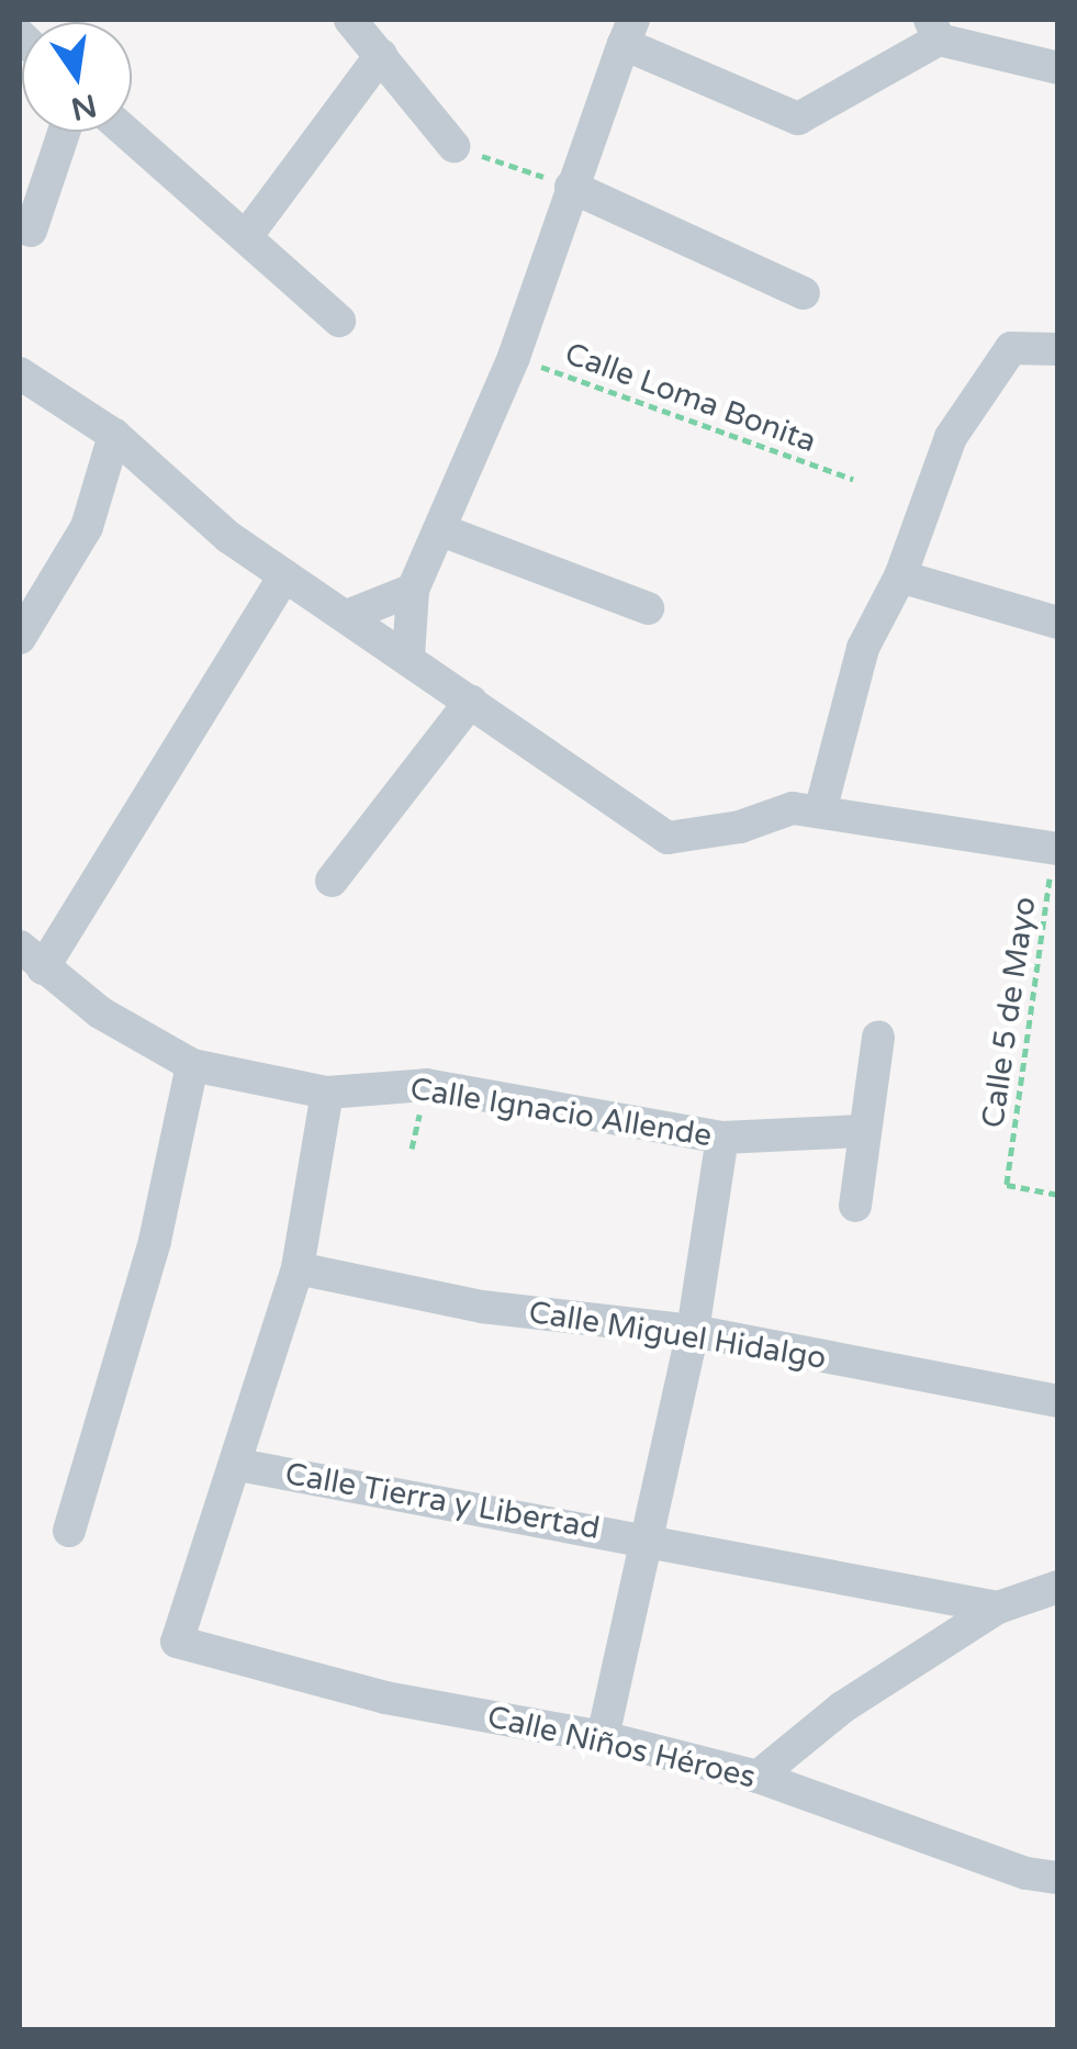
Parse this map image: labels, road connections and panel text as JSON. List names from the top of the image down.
{
  "streets": {
    "street": [
      "Calle Ignacio Allende",
      "Calle Miguel Hidalgo",
      "Calle Tierra y Libertad",
      "Calle Niños Héroes"
    ],
    "path": ["Calle Loma Bonita", "Calle 5 de Mayo"]
  },
  "crossings": [
    ["Calle Tierra y Libertad", "Calle Niños Héroes"]
  ],
  "north": "bottom"
}
